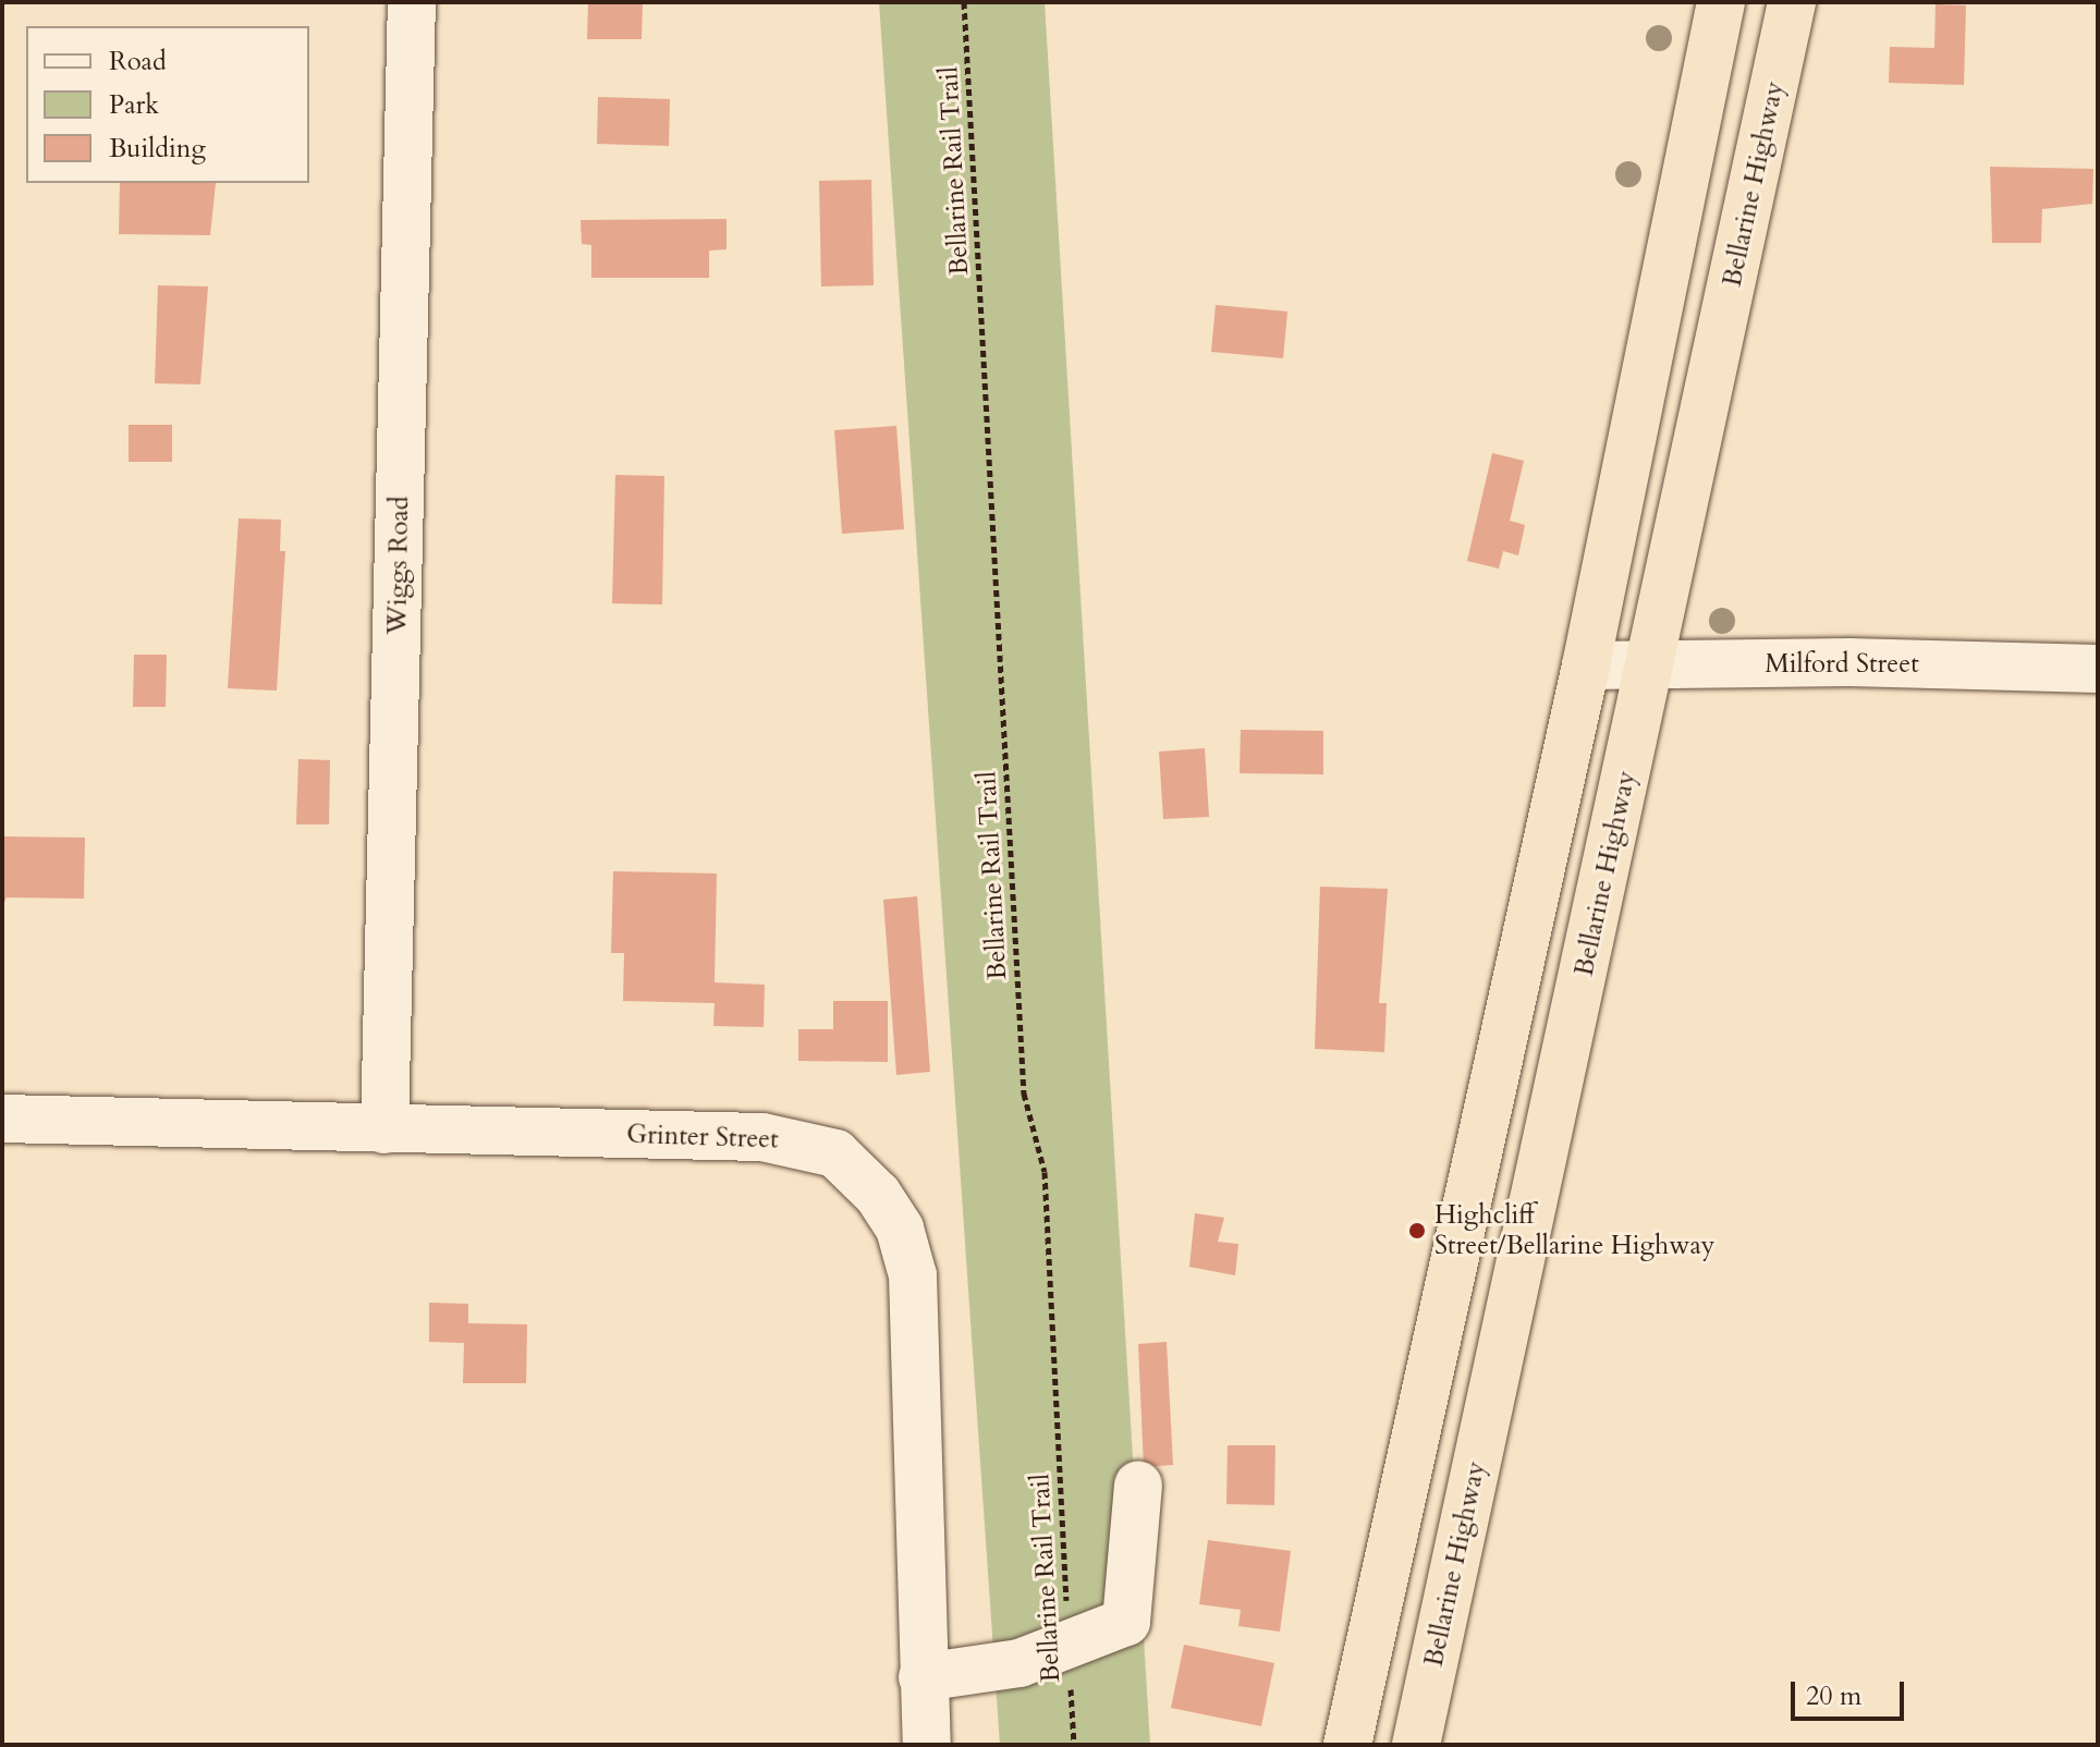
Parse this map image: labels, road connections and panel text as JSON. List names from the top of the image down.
{
  "streets": {
    "highway": ["Bellarine Highway"],
    "street": ["Wiggs Road", "Milford Street", "Grinter Street"],
    "path": ["Bellarine Rail Trail"]
  },
  "crossings": [
    ["Bellarine Highway", "Milford Street"],
    ["Wiggs Road", "Grinter Street"]
  ],
  "places": ["Highcliff Street/Bellarine Highway"],
  "legend": ["Road", "Park", "Building"],
  "scale_bar": "20 m"
}
